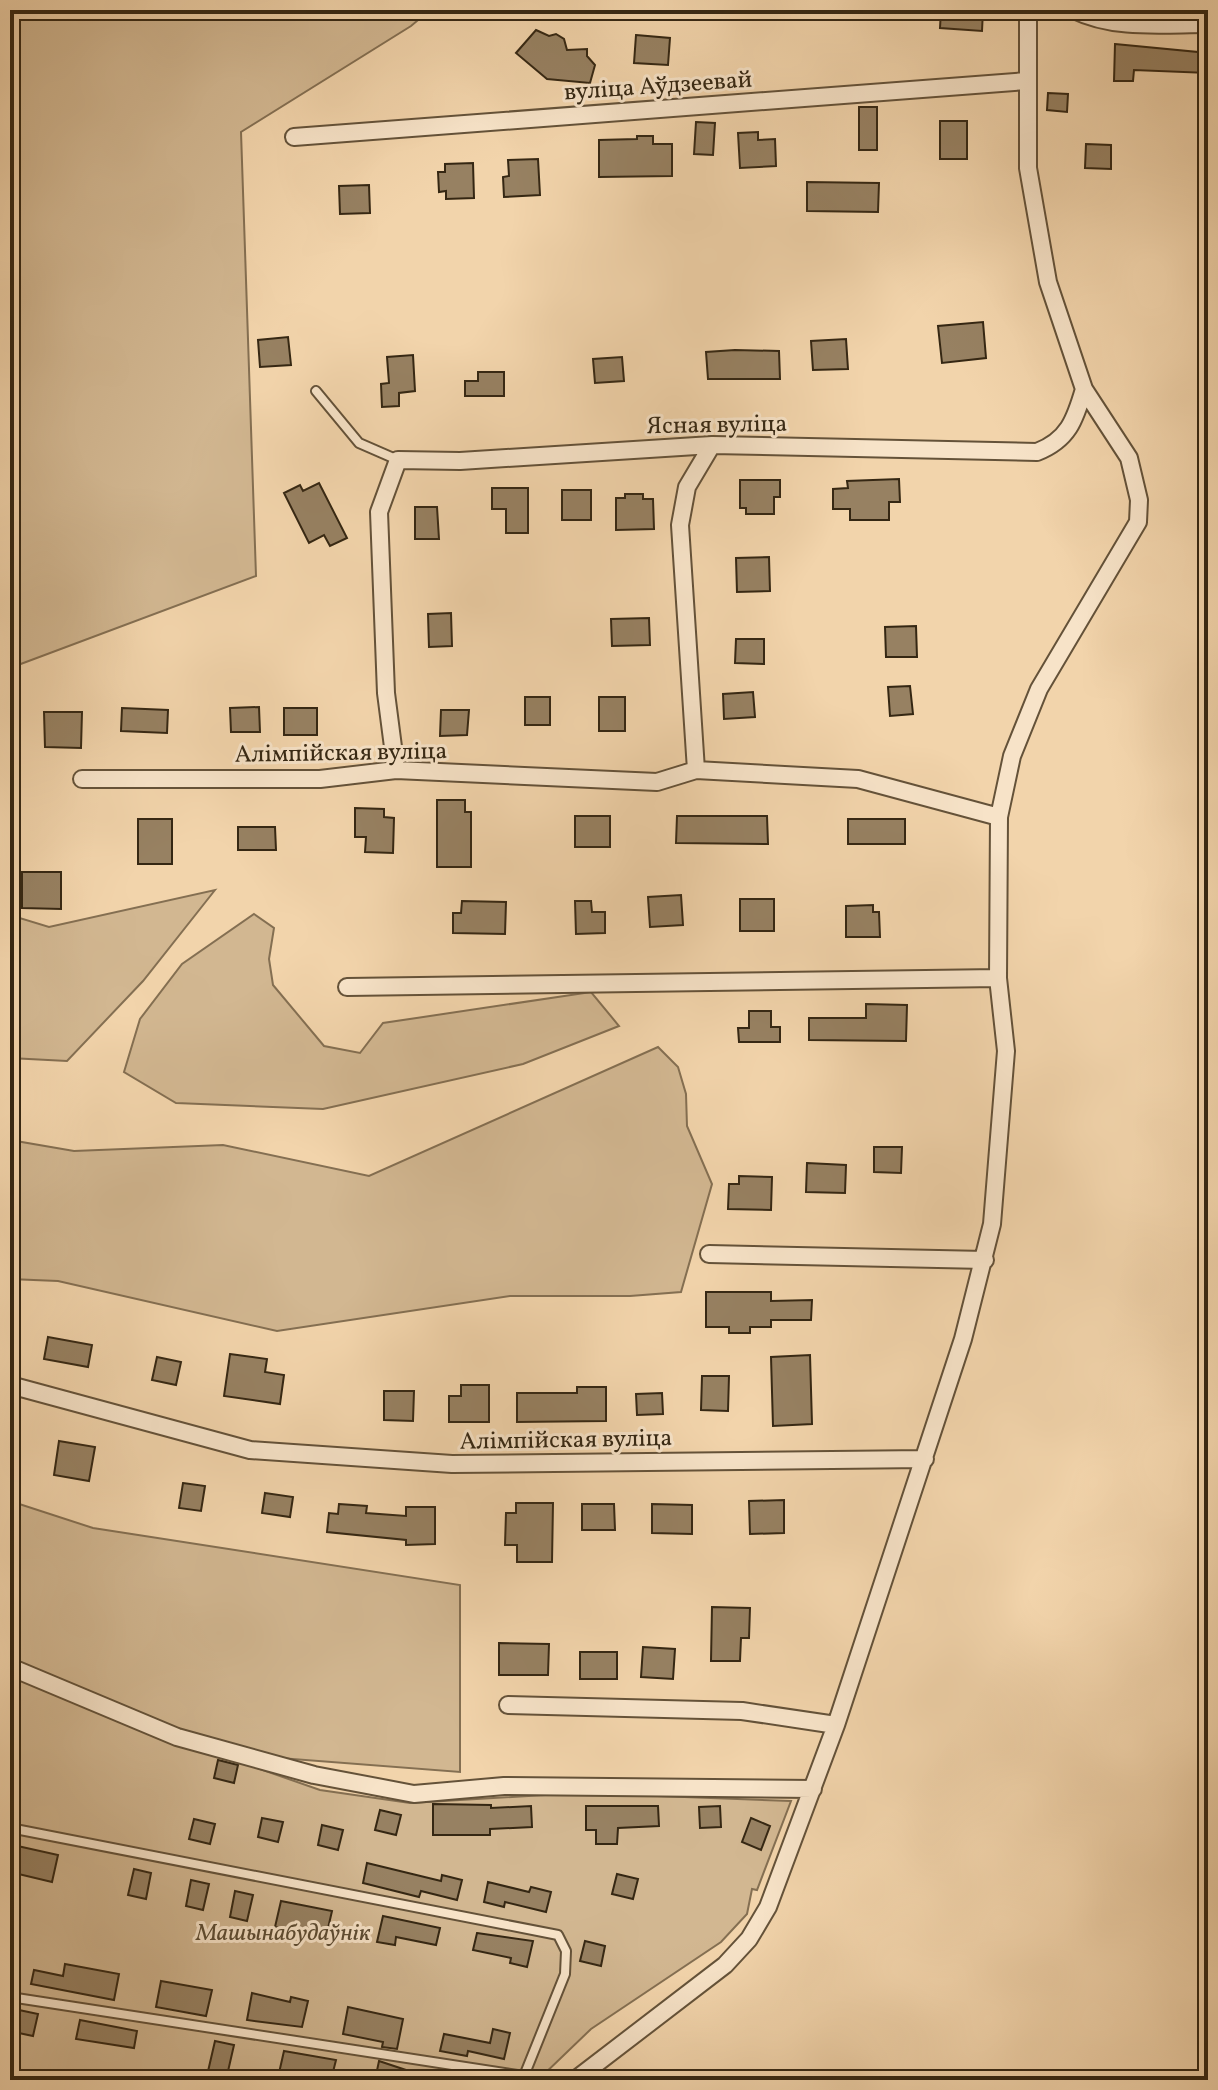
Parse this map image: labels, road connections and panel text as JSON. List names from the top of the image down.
{
  "streets": {
    "street": ["вуліца Аўдзеевай", "Ясная вуліца", "Алімпійская вуліца"]
  },
  "parks": ["Машынабудаўнік"]
}
